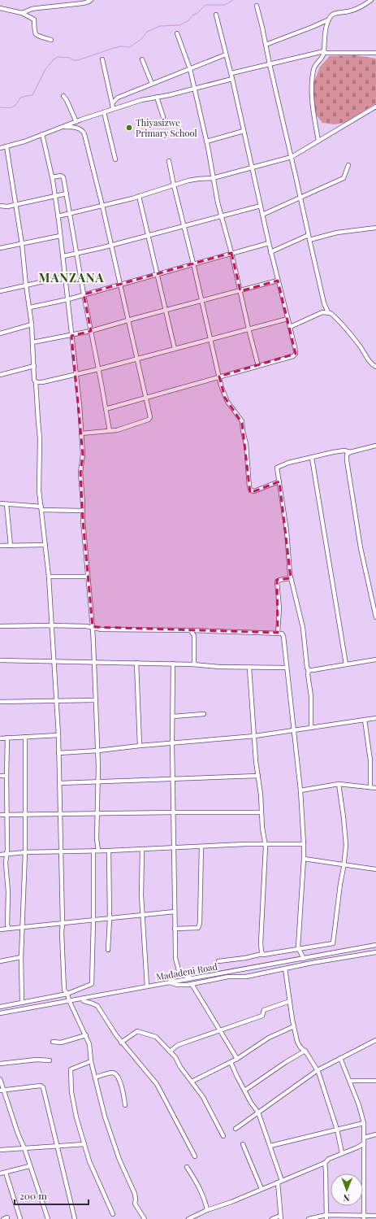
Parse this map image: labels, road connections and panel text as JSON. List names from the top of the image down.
{
  "streets": {
    "street": ["Madadeni Road"]
  },
  "districts": ["MANZANA"],
  "places": ["Thiyasizwe Primary School"],
  "scale_bar": "200 m",
  "north": "bottom"
}
